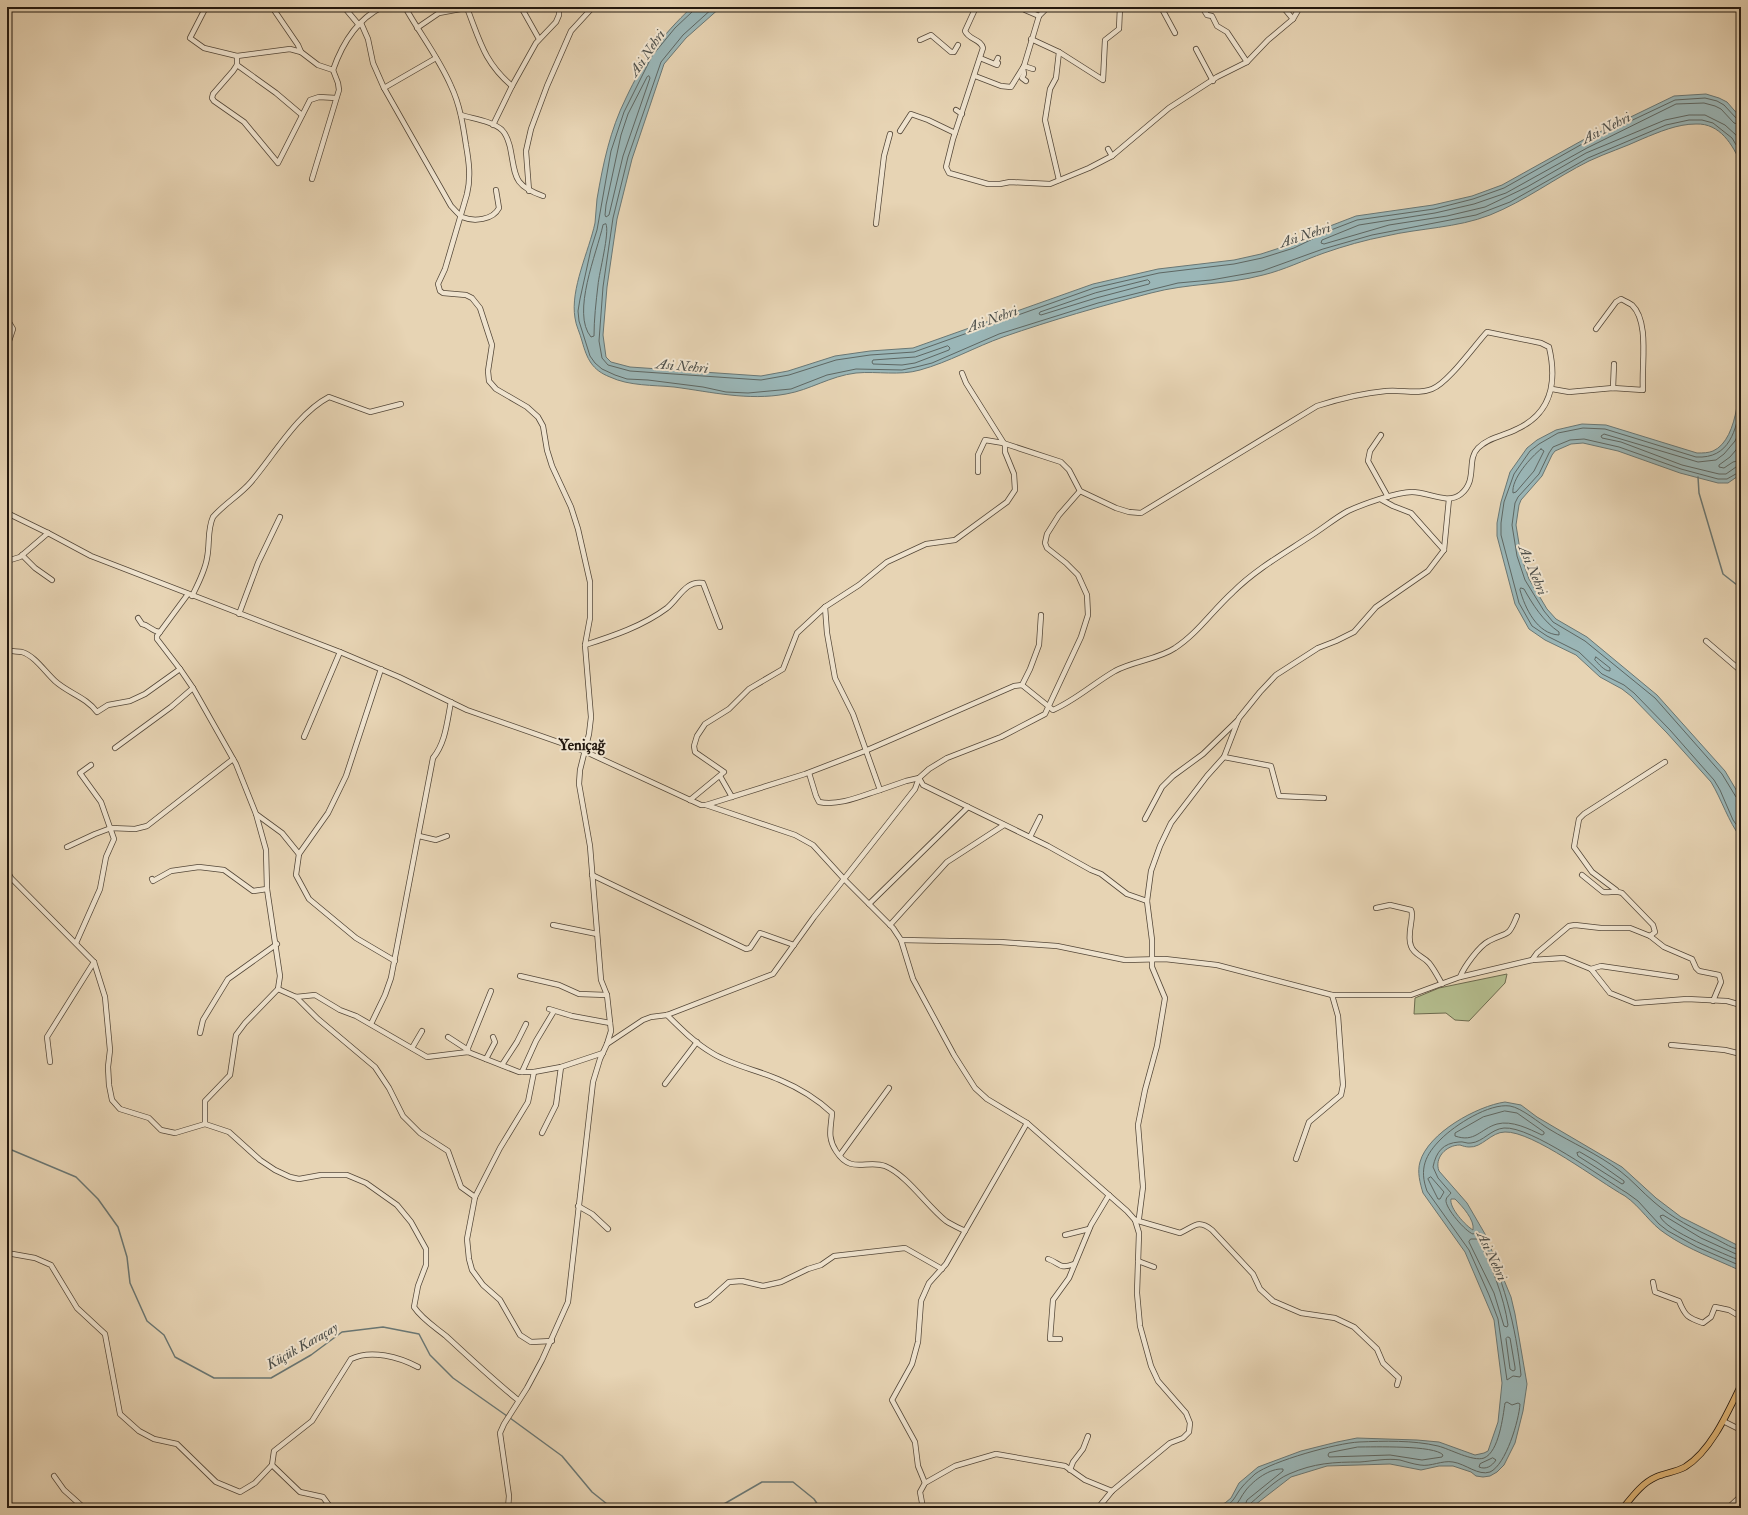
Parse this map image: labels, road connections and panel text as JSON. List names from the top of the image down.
{
  "districts": ["Yeniçağ"],
  "water": ["Asi Nehri", "Küçük Karaçay"]
}
